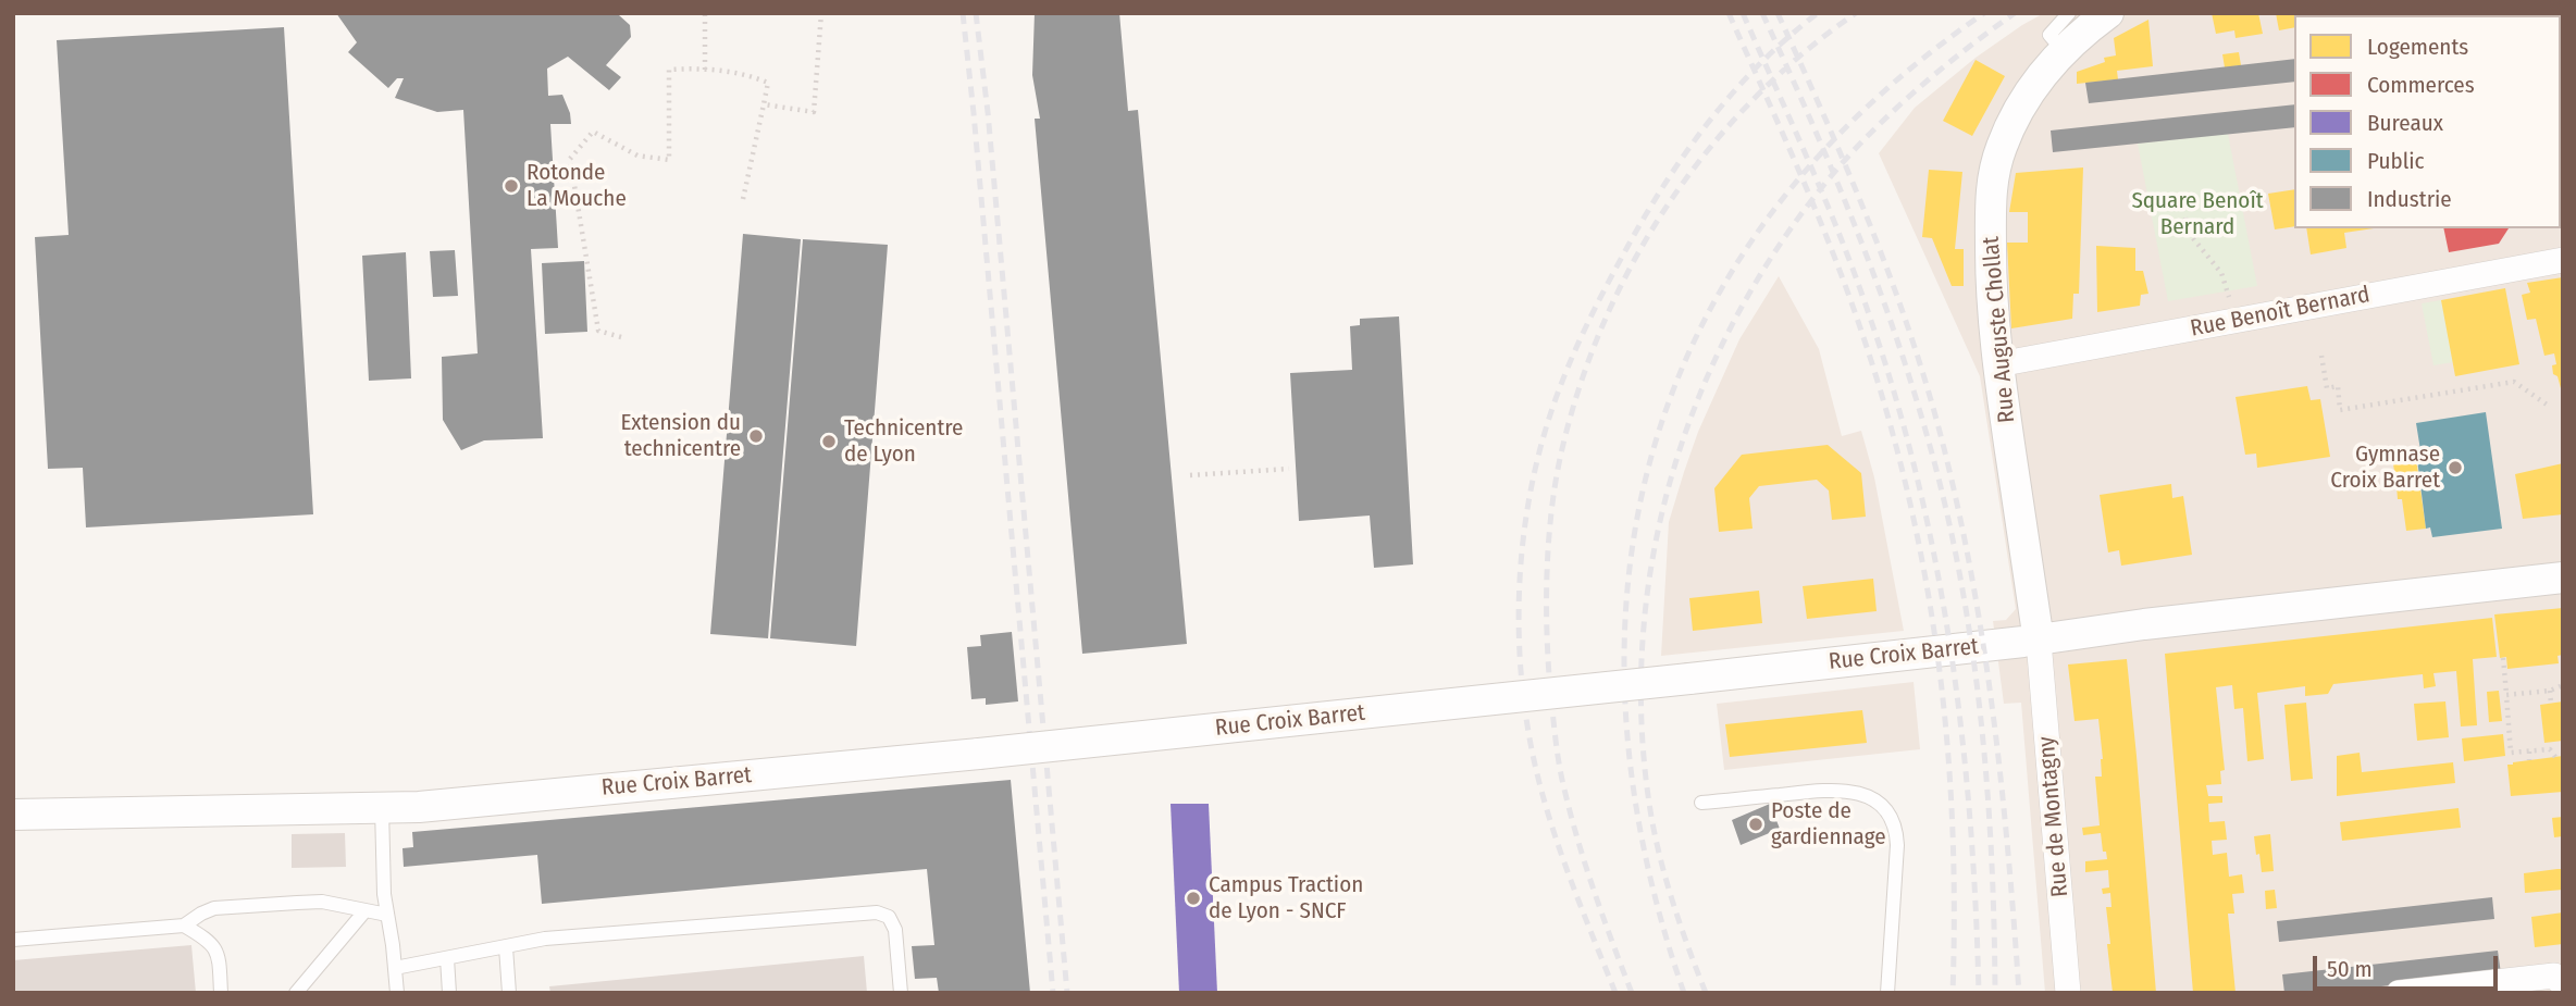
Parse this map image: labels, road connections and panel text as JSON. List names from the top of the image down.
{
  "streets": {
    "street": [
      "Rue Benoît Bernard",
      "Rue Auguste Chollat",
      "Rue Croix Barret",
      "Rue de Montagny"
    ]
  },
  "crossings": [
    ["Rue Benoît Bernard", "Rue Auguste Chollat"],
    ["Rue Auguste Chollat", "Rue Croix Barret"],
    ["Rue Auguste Chollat", "Rue de Montagny"],
    ["Rue Croix Barret", "Rue de Montagny"]
  ],
  "parks": ["Square Benoît Bernard"],
  "places": [
    "Rotonde La Mouche",
    "Extension du technicentre",
    "Technicentre de Lyon",
    "Gymnase Croix Barret",
    "Poste de gardiennage",
    "Campus Traction de Lyon - SNCF"
  ],
  "legend": [
    "Logements",
    "Commerces",
    "Bureaux",
    "Public",
    "Industrie"
  ],
  "scale_bar": "50 m"
}
